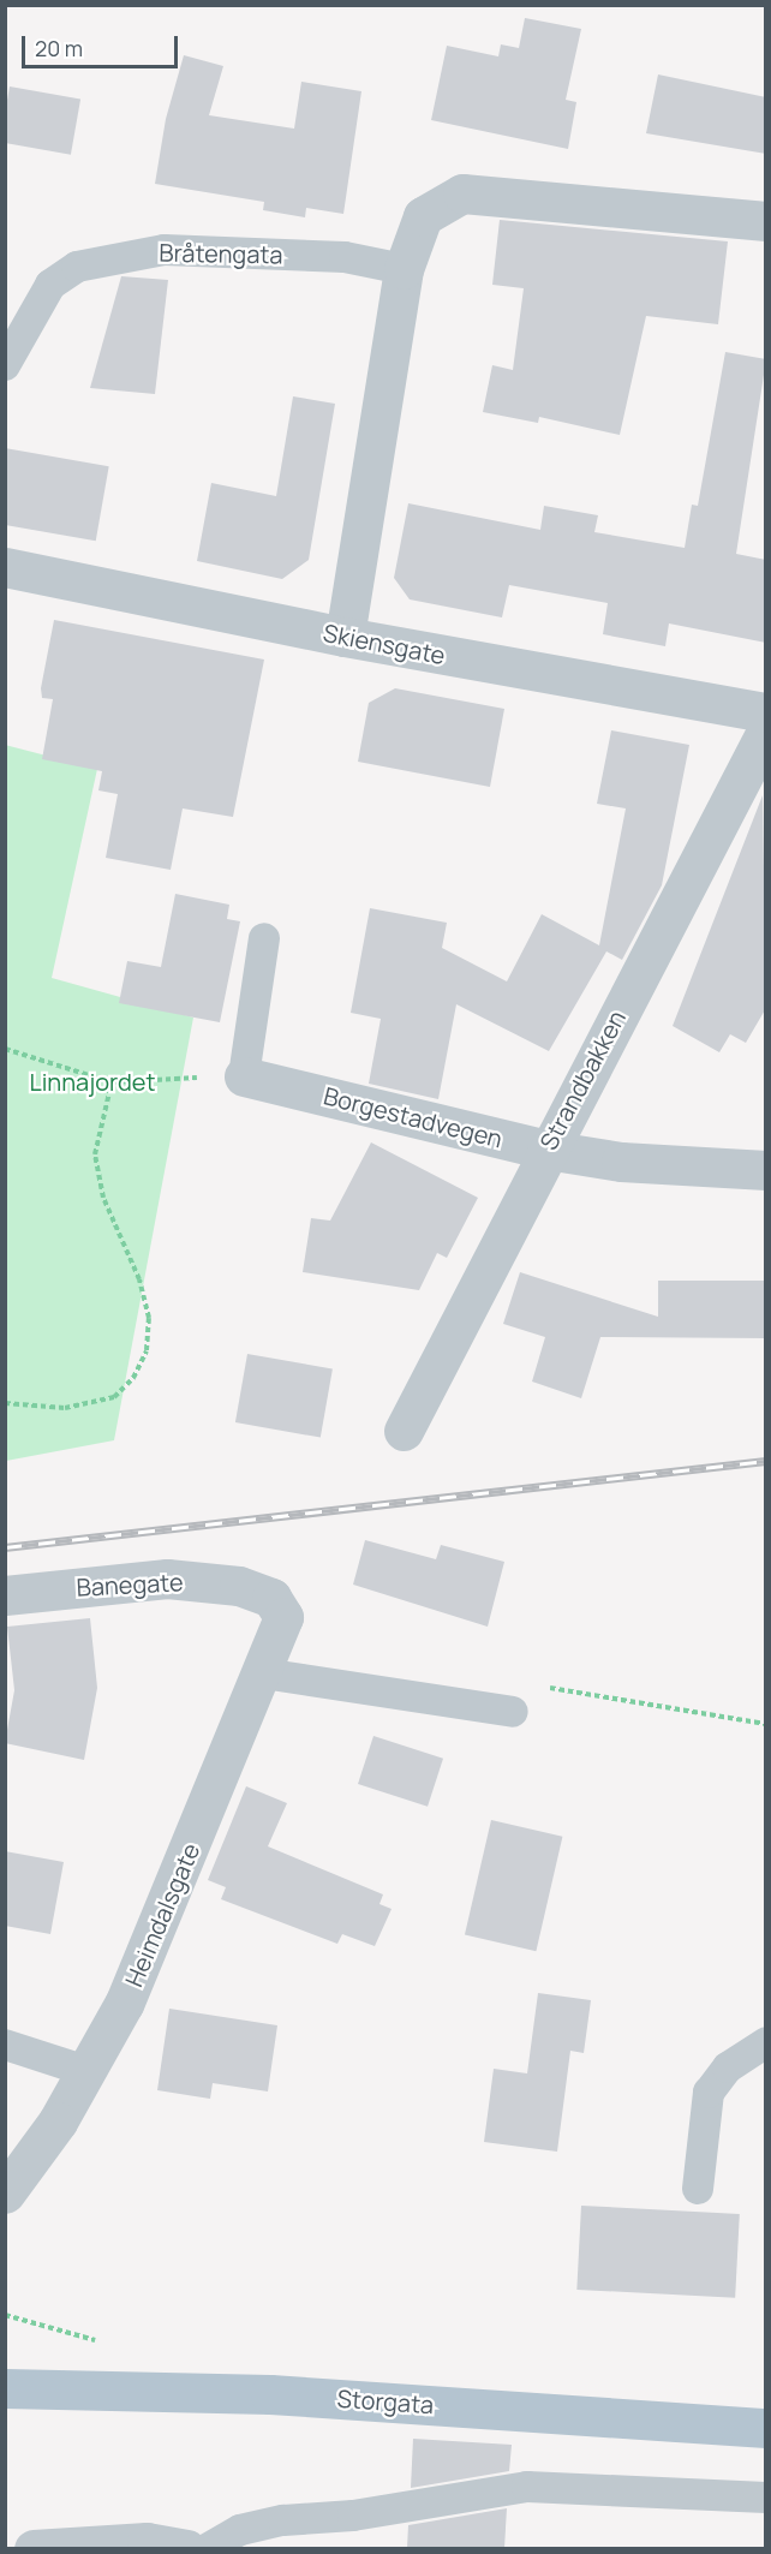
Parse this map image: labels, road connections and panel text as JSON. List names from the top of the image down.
{
  "streets": {
    "main road": ["Storgata"],
    "street": [
      "Skiensgate",
      "Strandbakken",
      "Borgestadvegen",
      "Banegate",
      "Heimdalsgate"
    ],
    "lane": ["Bråtengata"]
  },
  "crossings": [
    ["Strandbakken", "Borgestadvegen"],
    ["Banegate", "Heimdalsgate"]
  ],
  "parks": ["Linnajordet"],
  "scale_bar": "20 m"
}
